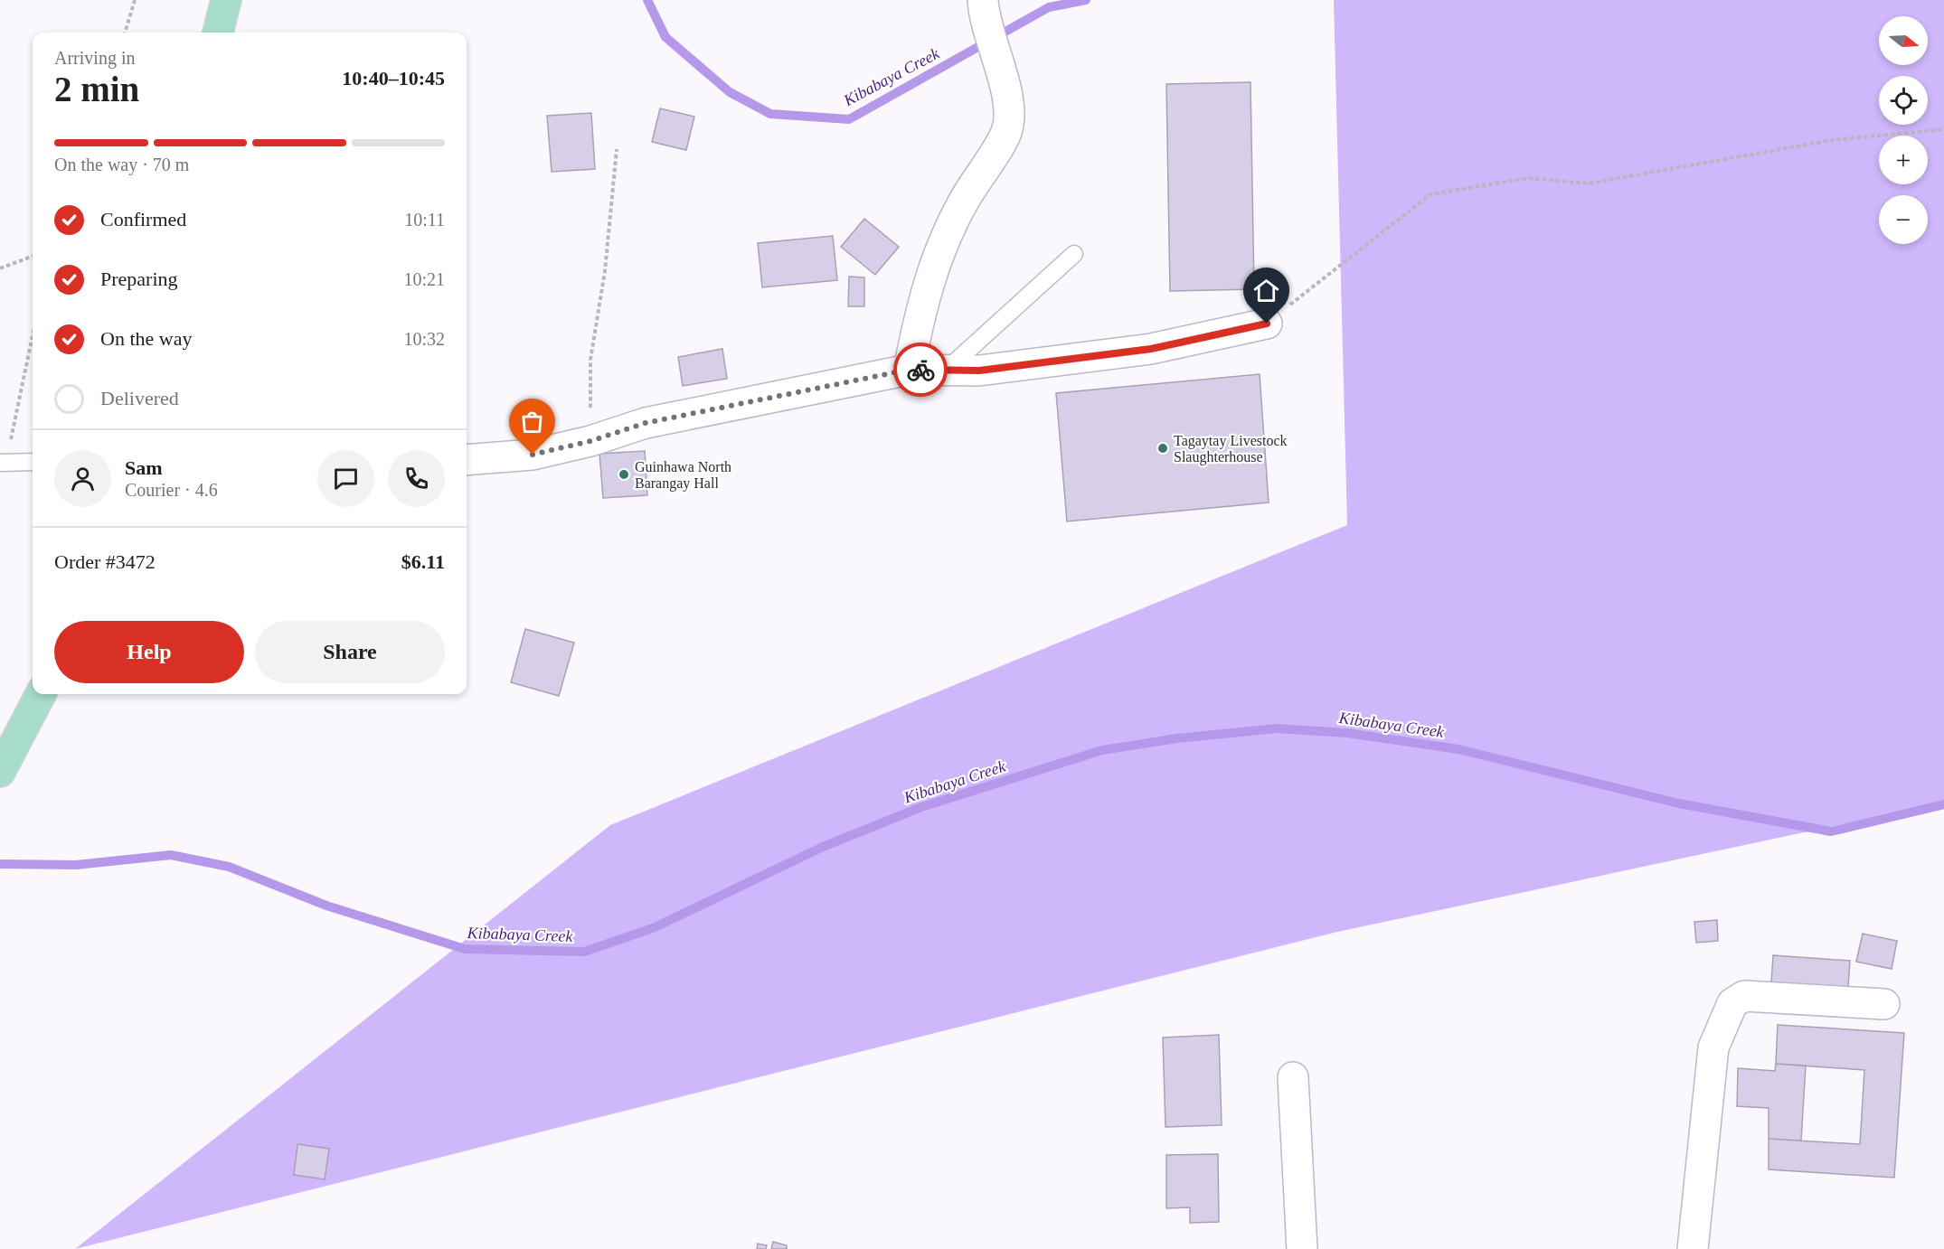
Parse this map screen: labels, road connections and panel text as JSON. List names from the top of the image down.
{
  "water": ["Kibabaya Creek"],
  "places": ["Tagaytay Livestock Slaughterhouse", "Guinhawa North Barangay Hall"],
  "north": "right",
  "page": {
    "map_buttons": ["+", "−"],
    "heading": ["2 min", "Arriving in", "10:40–10:45"],
    "panel": [
      "Sam",
      "Courier · 4.6",
      "Order #3472",
      "$6.11"
    ],
    "bar": "On the way · 70 m",
    "list": [
      ["Confirmed", "10:11"],
      ["Preparing", "10:21"],
      ["On the way", "10:32"],
      "Delivered"
    ],
    "buttons": ["Help", "Share"]
  }
}
